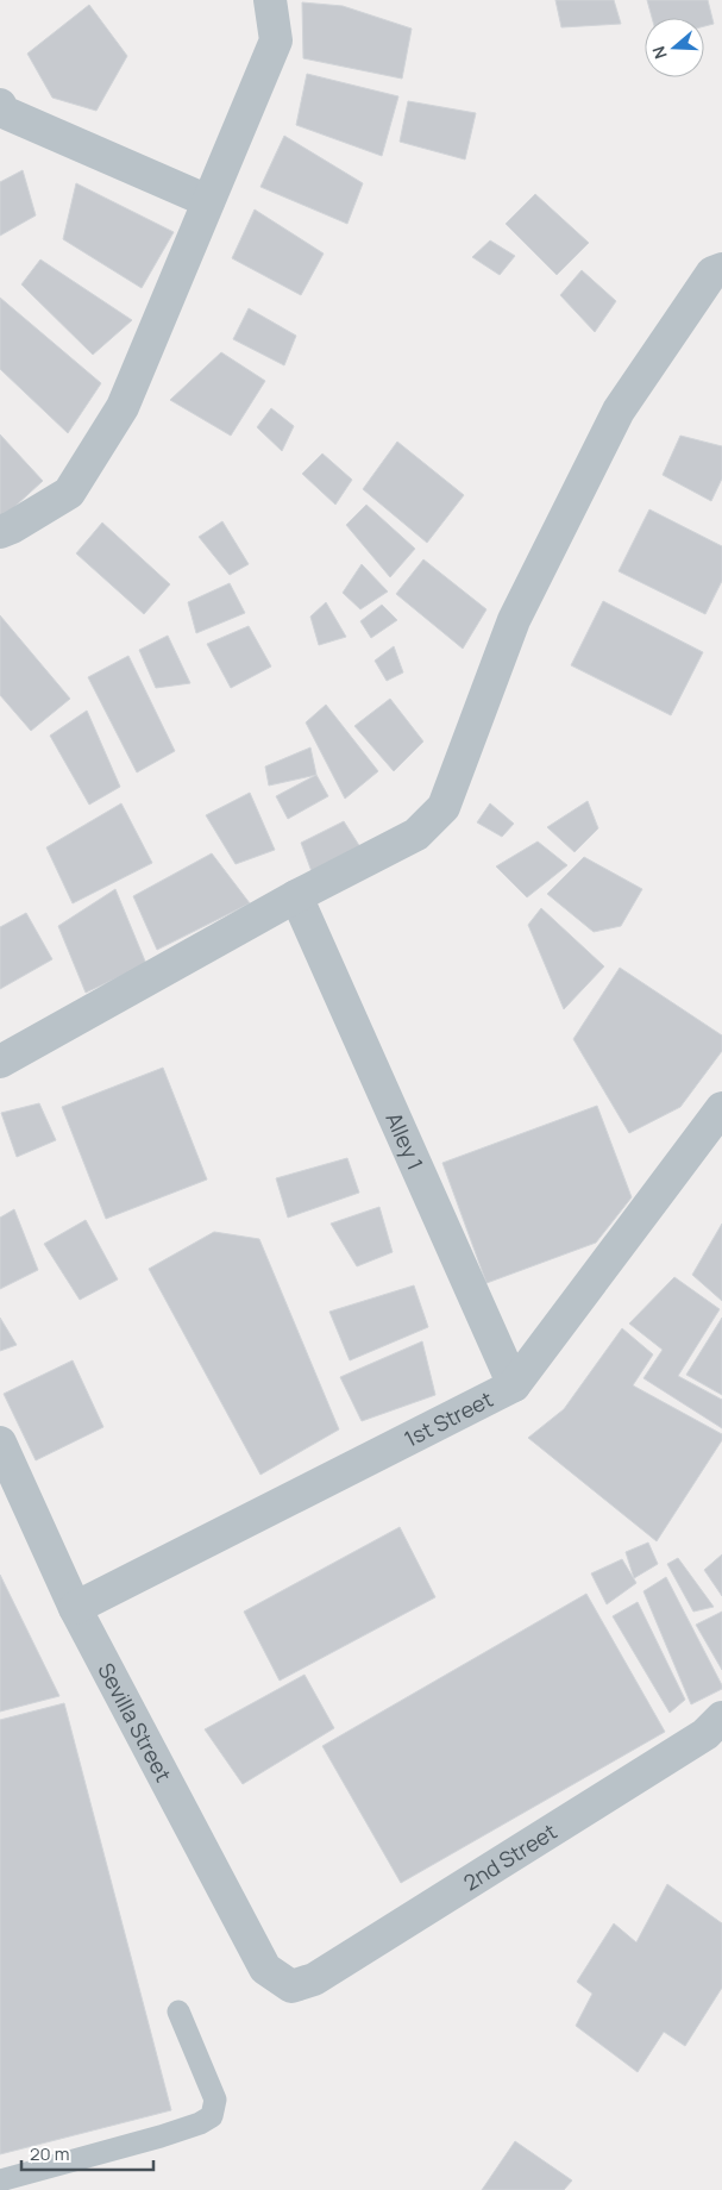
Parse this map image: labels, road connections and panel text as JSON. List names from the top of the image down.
{
  "streets": {
    "street": [
      "Alley 1",
      "1st Street",
      "Sevilla Street",
      "2nd Street"
    ]
  },
  "crossings": [
    ["Alley 1", "1st Street"],
    ["1st Street", "Sevilla Street"],
    ["Sevilla Street", "2nd Street"]
  ],
  "scale_bar": "20 m",
  "north": "left"
}
